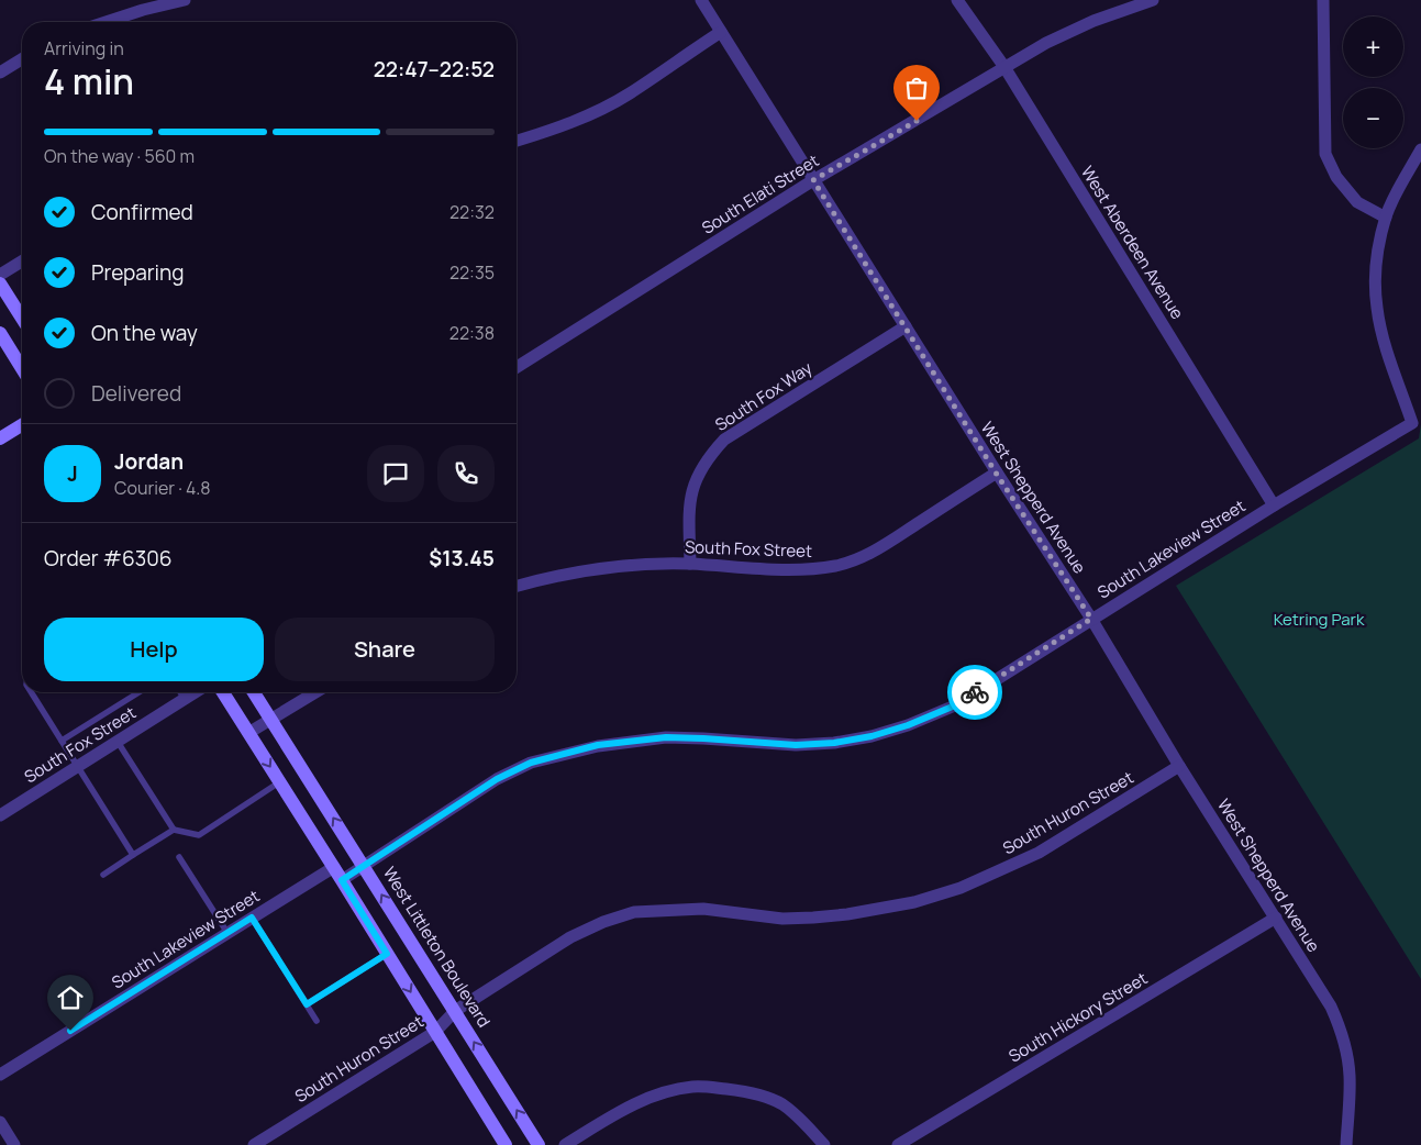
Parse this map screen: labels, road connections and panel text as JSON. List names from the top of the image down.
{
  "streets": {
    "main road": ["West Littleton Boulevard"],
    "street": [
      "South Elati Street",
      "West Aberdeen Avenue",
      "South Fox Way",
      "West Shepperd Avenue",
      "South Fox Street",
      "South Lakeview Street",
      "South Huron Street",
      "South Hickory Street"
    ]
  },
  "crossings": [
    ["South Elati Street", "West Aberdeen Avenue"],
    ["South Elati Street", "West Shepperd Avenue"],
    ["West Aberdeen Avenue", "South Lakeview Street"],
    ["South Fox Way", "West Shepperd Avenue"],
    ["South Fox Way", "South Fox Street"],
    ["West Shepperd Avenue", "South Fox Street"],
    ["West Shepperd Avenue", "South Lakeview Street"],
    ["West Shepperd Avenue", "South Huron Street"],
    ["West Shepperd Avenue", "South Hickory Street"],
    ["South Lakeview Street", "West Littleton Boulevard"],
    ["South Huron Street", "West Littleton Boulevard"]
  ],
  "parks": ["Ketring Park"],
  "page": {
    "map_buttons": ["+", "−"],
    "heading": ["4 min", "Arriving in", "22:47–22:52"],
    "panel": [
      "Jordan",
      "Courier · 4.8",
      "Order #6306",
      "$13.45"
    ],
    "bar": "On the way · 560 m",
    "list": [
      ["Confirmed", "22:32"],
      ["Preparing", "22:35"],
      ["On the way", "22:38"],
      "Delivered"
    ],
    "round": "J",
    "buttons": ["Help", "Share"]
  }
}
